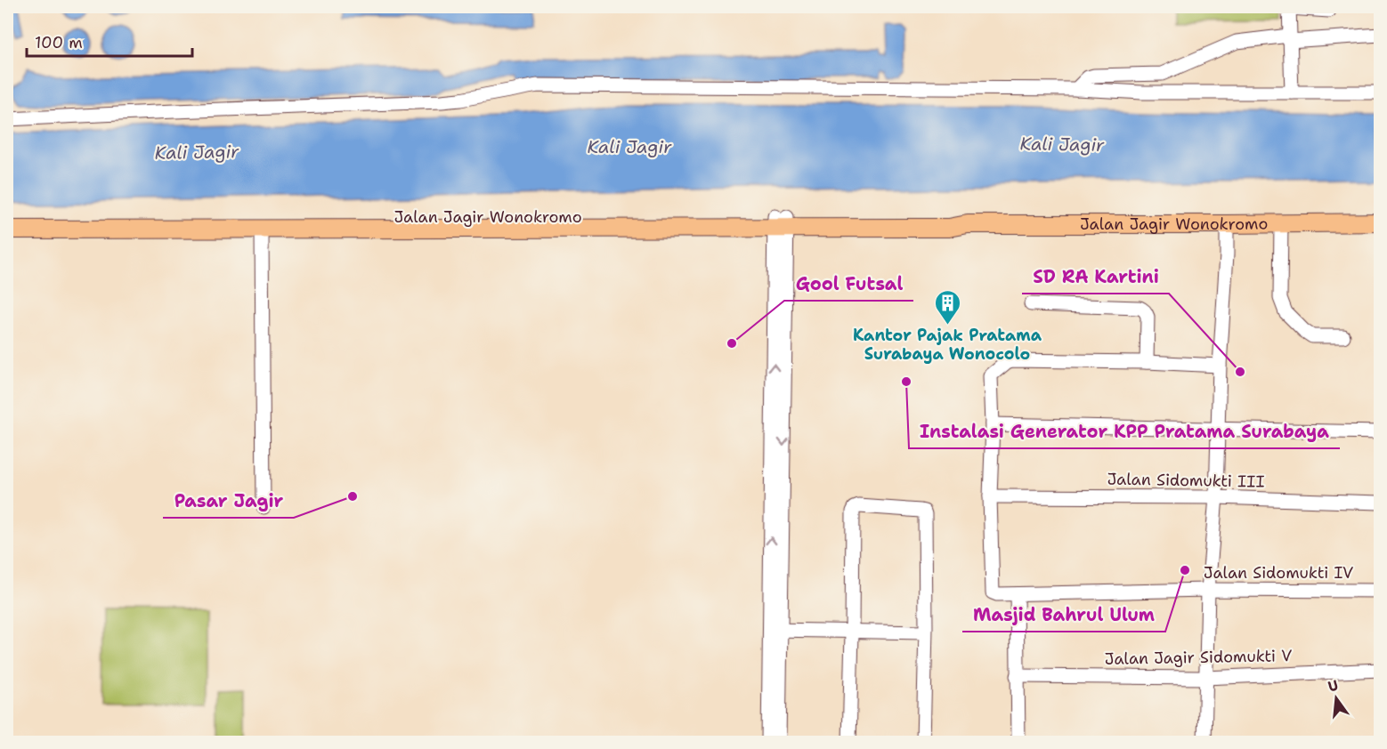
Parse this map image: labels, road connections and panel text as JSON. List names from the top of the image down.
{
  "streets": {
    "main road": ["Jalan Jagir Wonokromo"],
    "street": ["Jalan Sidomukti III", "Jalan Sidomukti IV", "Jalan Jagir Sidomukti V"]
  },
  "crossings": [
    ["Jalan Sidomukti III", "Jalan Sidomukti IV"]
  ],
  "water": ["Kali Jagir"],
  "places": {
    "building": ["Kantor Pajak Pratama Surabaya Wonocolo"],
    "other": [
      "Gool Futsal",
      "SD RA Kartini",
      "Instalasi Generator KPP Pratama Surabaya",
      "Pasar Jagir",
      "Masjid Bahrul Ulum"
    ]
  },
  "scale_bar": "100 m",
  "north": "top"
}
